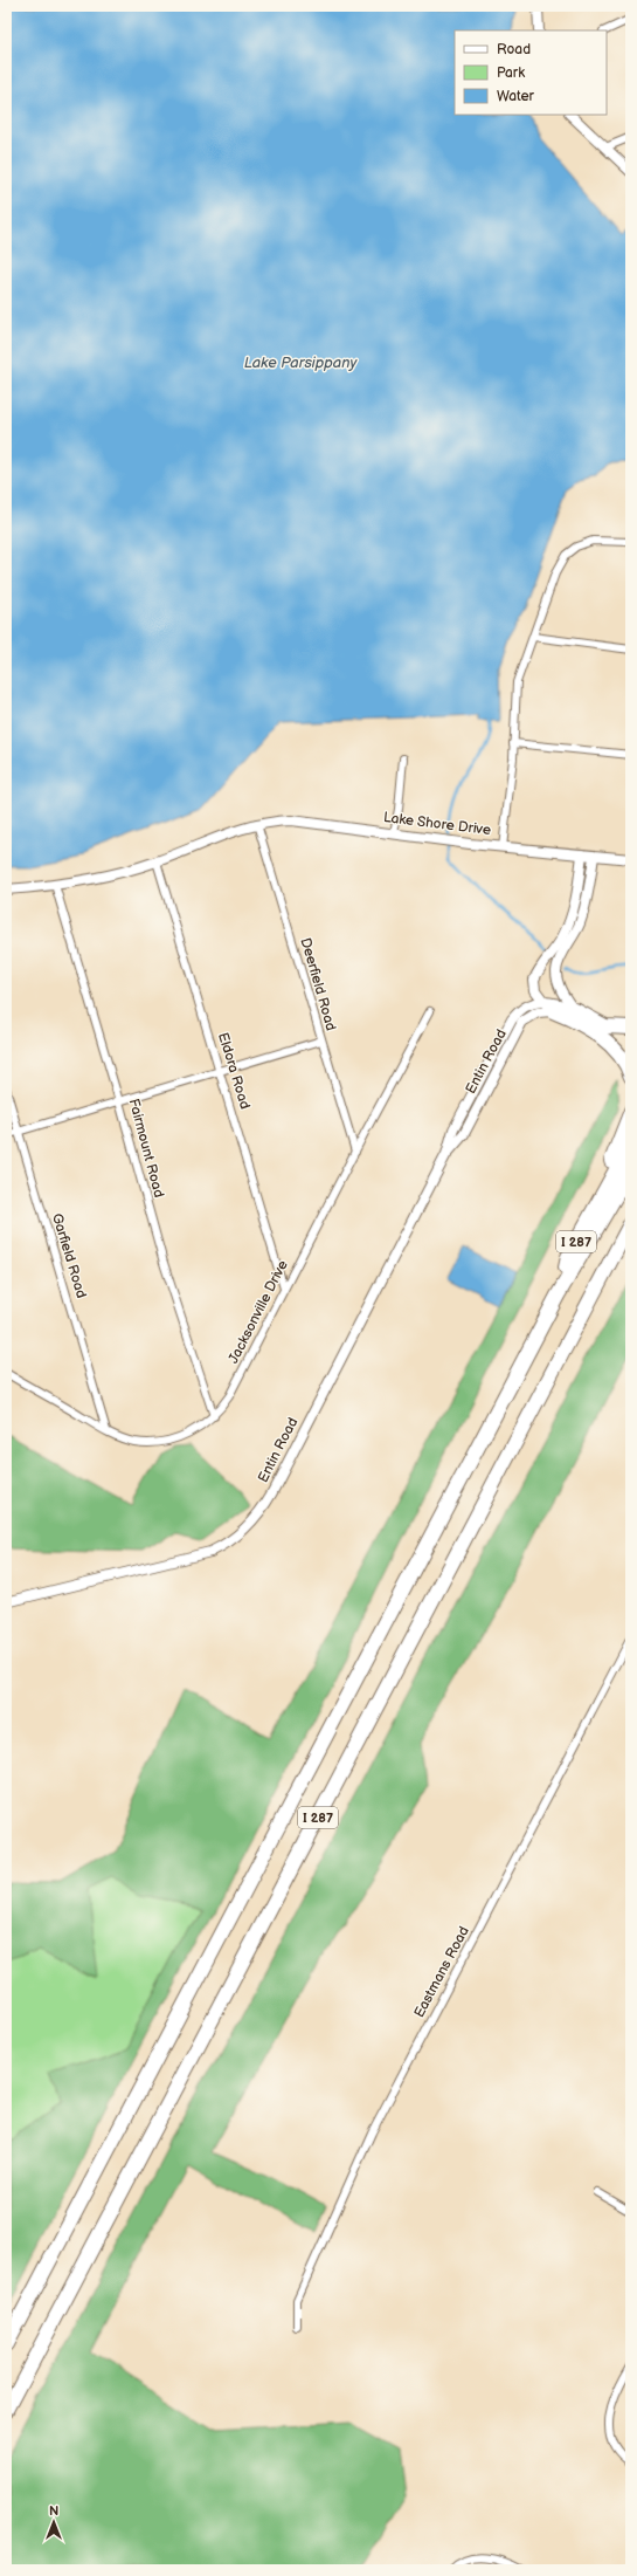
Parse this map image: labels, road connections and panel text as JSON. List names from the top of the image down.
{
  "streets": {
    "highway": ["I 287"],
    "street": [
      "Lake Shore Drive",
      "Deerfield Road",
      "Entin Road",
      "Eldora Road",
      "Fairmount Road",
      "Garfield Road",
      "Jacksonville Drive",
      "Eastmans Road"
    ]
  },
  "crossings": [
    ["Lake Shore Drive", "Deerfield Road"],
    ["Lake Shore Drive", "Eldora Road"],
    ["Lake Shore Drive", "Fairmount Road"],
    ["Deerfield Road", "Jacksonville Drive"],
    ["Eldora Road", "Jacksonville Drive"],
    ["Fairmount Road", "Jacksonville Drive"],
    ["Garfield Road", "Jacksonville Drive"]
  ],
  "water": ["Lake Parsippany"],
  "legend": ["Road", "Park", "Water"],
  "north": "top"
}
